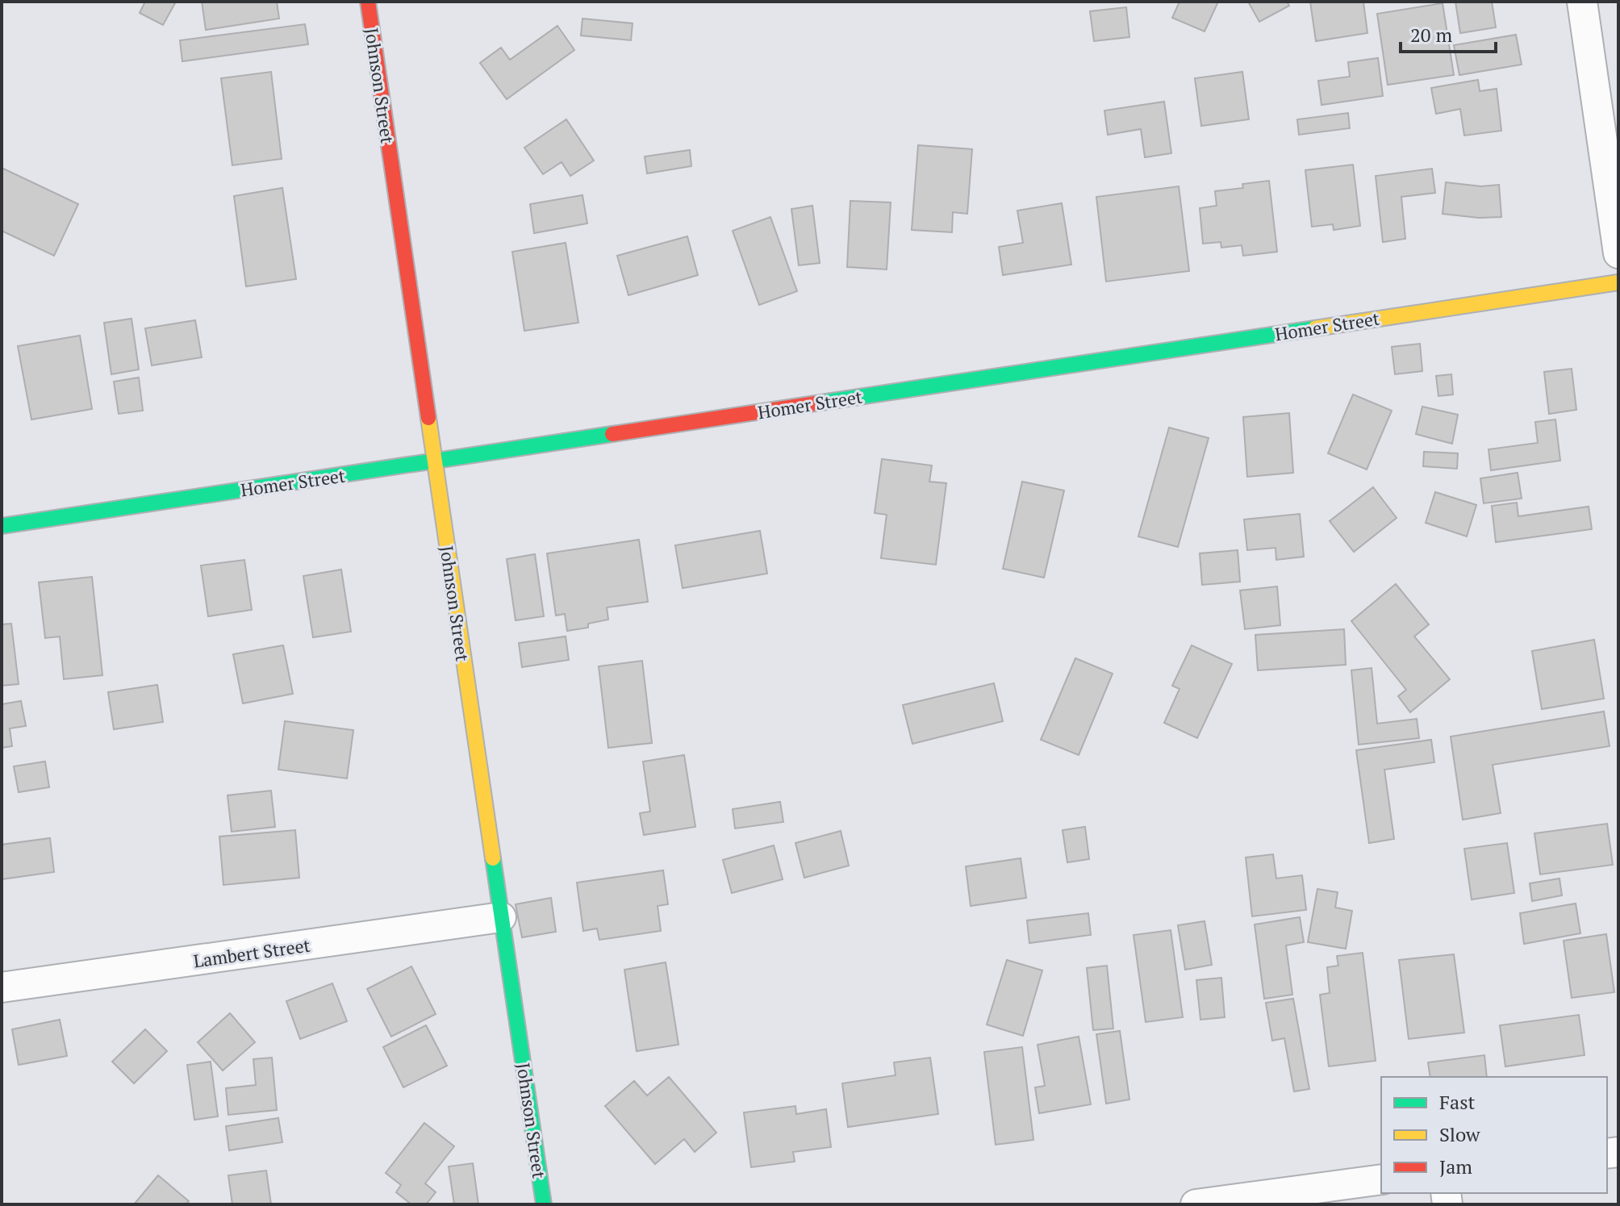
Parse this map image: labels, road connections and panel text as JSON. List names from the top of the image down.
{
  "streets": {
    "street": ["Johnson Street", "Homer Street", "Lambert Street"]
  },
  "crossings": [
    ["Johnson Street", "Homer Street"],
    ["Johnson Street", "Lambert Street"]
  ],
  "legend": ["Fast", "Slow", "Jam"],
  "scale_bar": "20 m"
}
